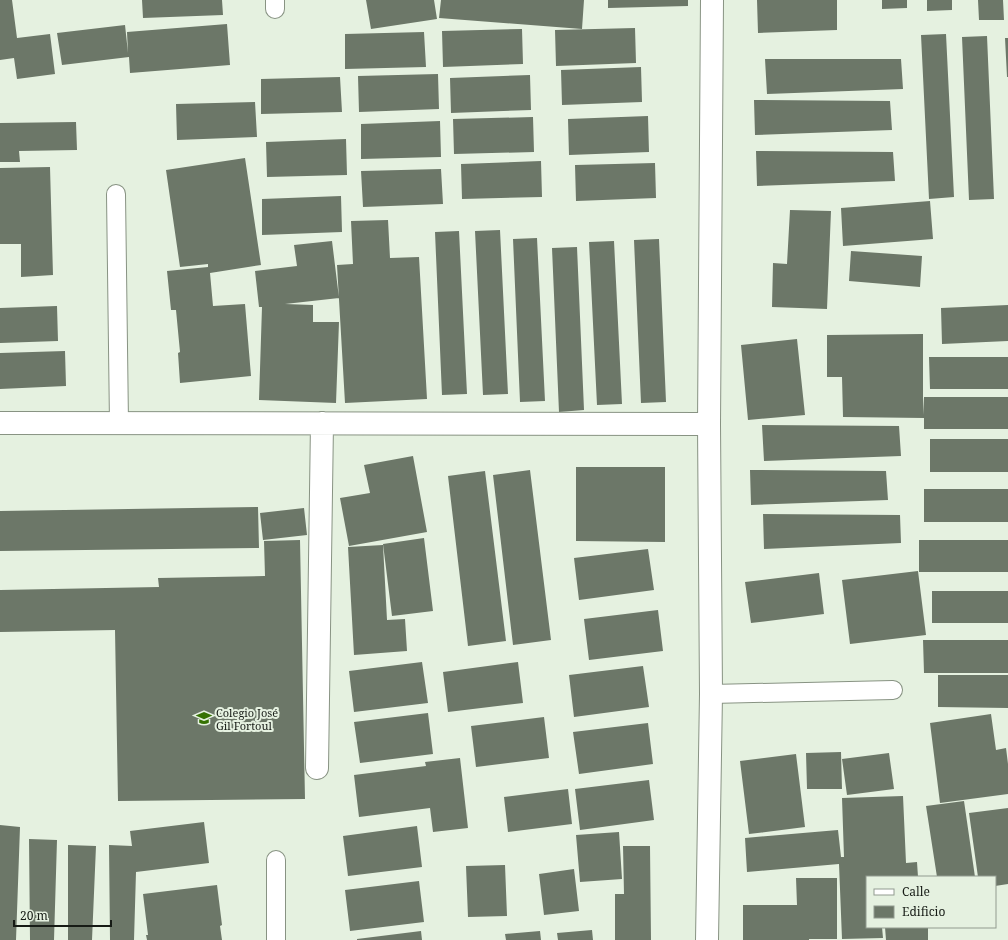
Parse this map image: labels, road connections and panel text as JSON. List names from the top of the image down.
{
  "places": {
    "school or university": ["Colegio José Gil Fortoul"]
  },
  "legend": ["Calle", "Edificio"],
  "scale_bar": "20 m"
}
